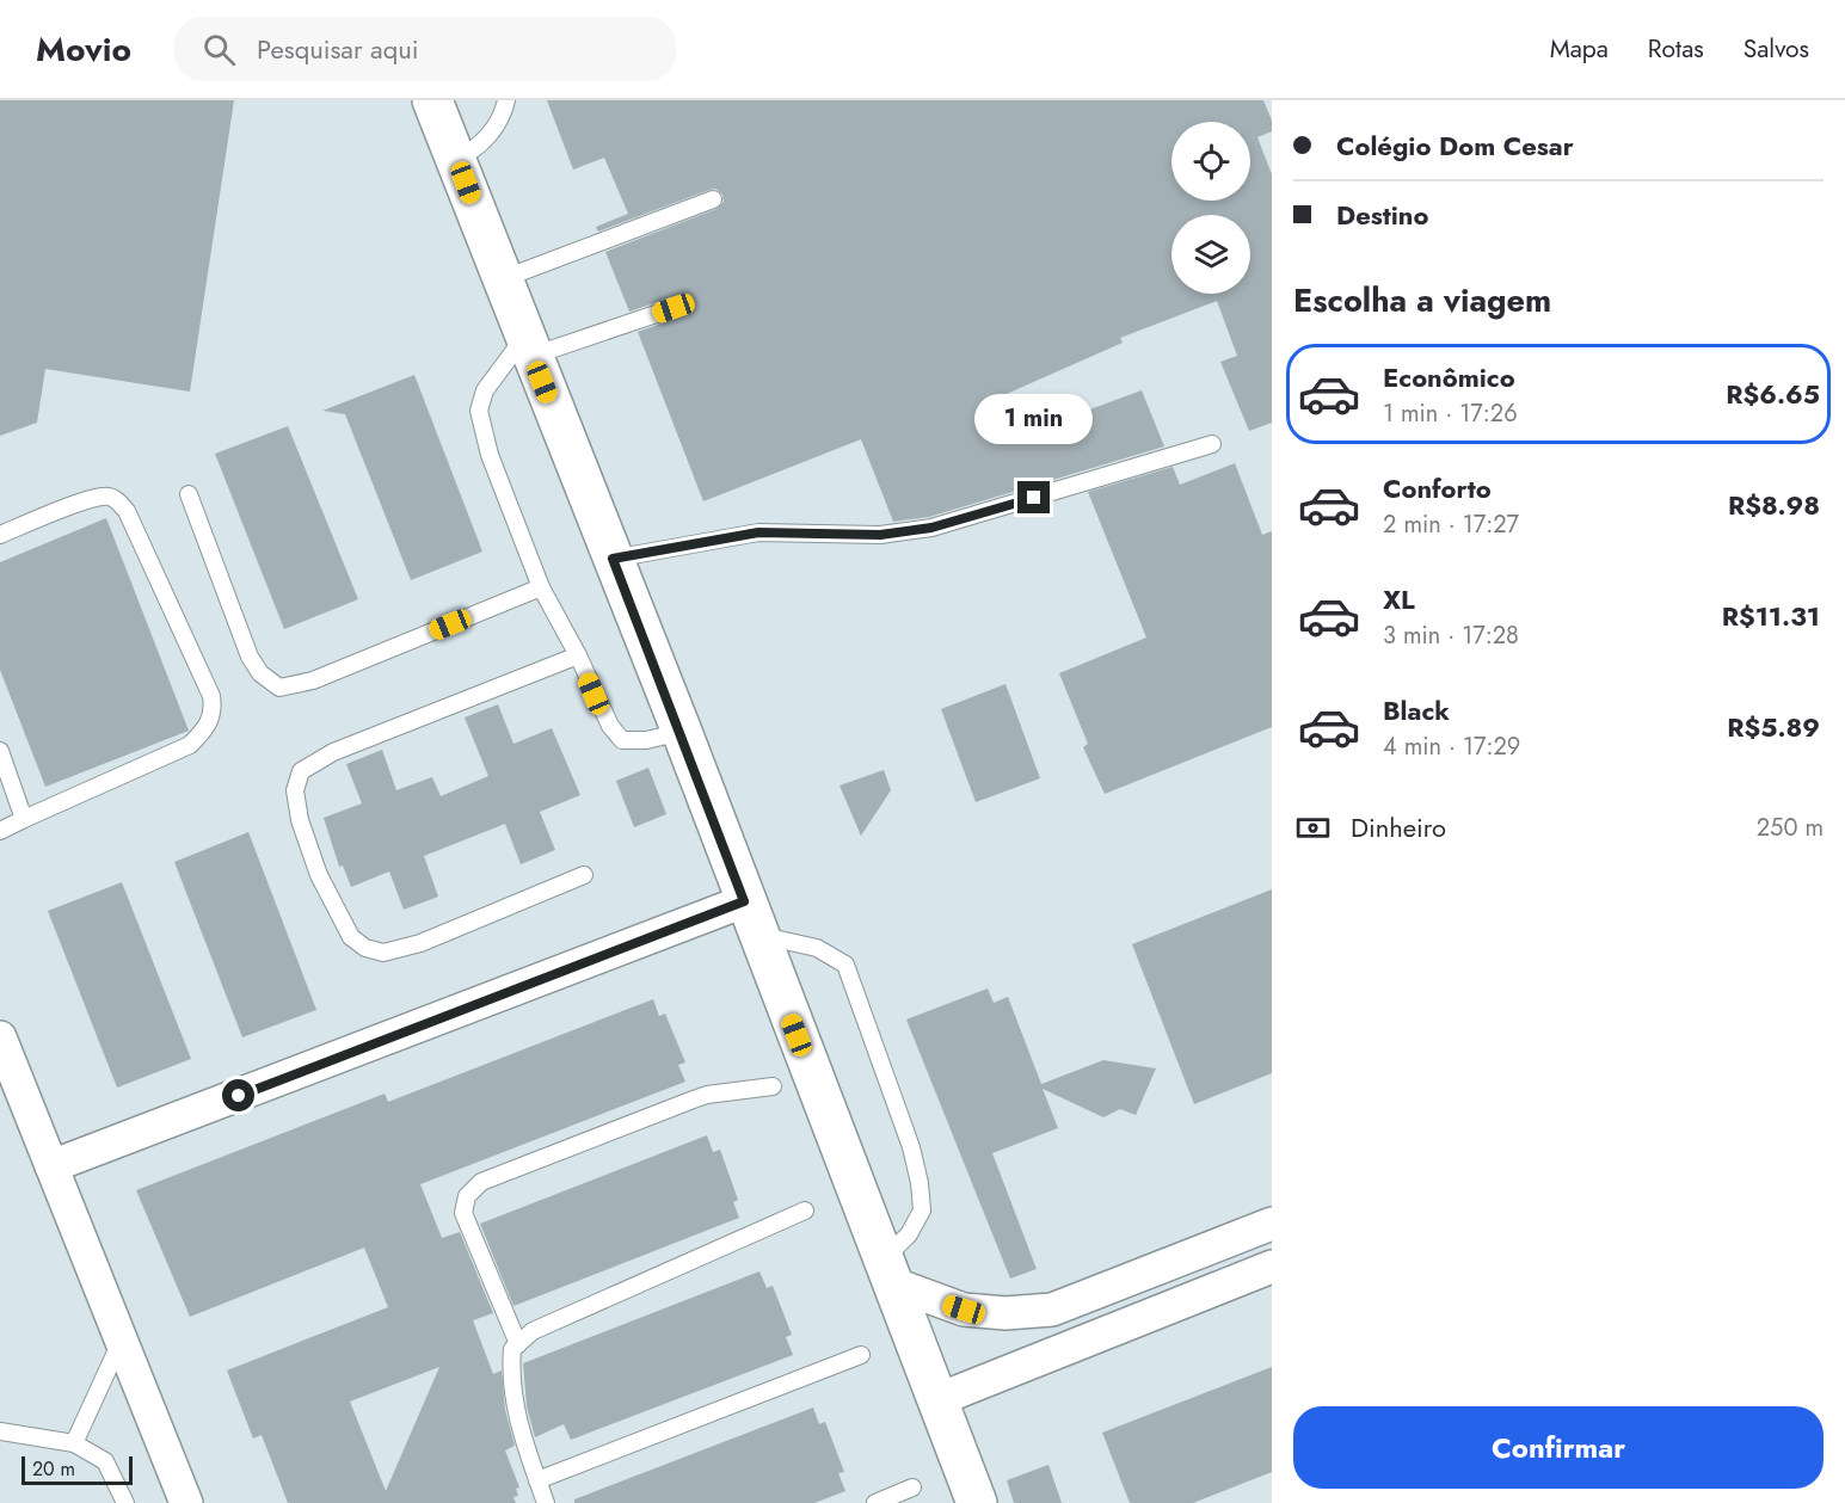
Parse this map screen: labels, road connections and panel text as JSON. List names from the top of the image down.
{
  "scale_bar": "20 m",
  "page": {
    "header": "Movio",
    "search": "Pesquisar aqui",
    "nav": ["Mapa", "Rotas", "Salvos"],
    "banner": ["Colégio Dom Cesar", "Destino"],
    "heading": "Escolha a viagem",
    "list": [
      {
        "name": "Econômico",
        "note": "1 min · 17:26",
        "value": "R$6.65"
      },
      {
        "name": "Conforto",
        "note": "2 min · 17:27",
        "value": "R$8.98"
      },
      {
        "name": "XL",
        "note": "3 min · 17:28",
        "value": "R$11.31"
      },
      {
        "name": "Black",
        "note": "4 min · 17:29",
        "value": "R$5.89"
      }
    ],
    "bubble": "1 min",
    "pay": ["Dinheiro", "250 m"],
    "buttons": "Confirmar",
    "scale": "20 m"
  }
}
